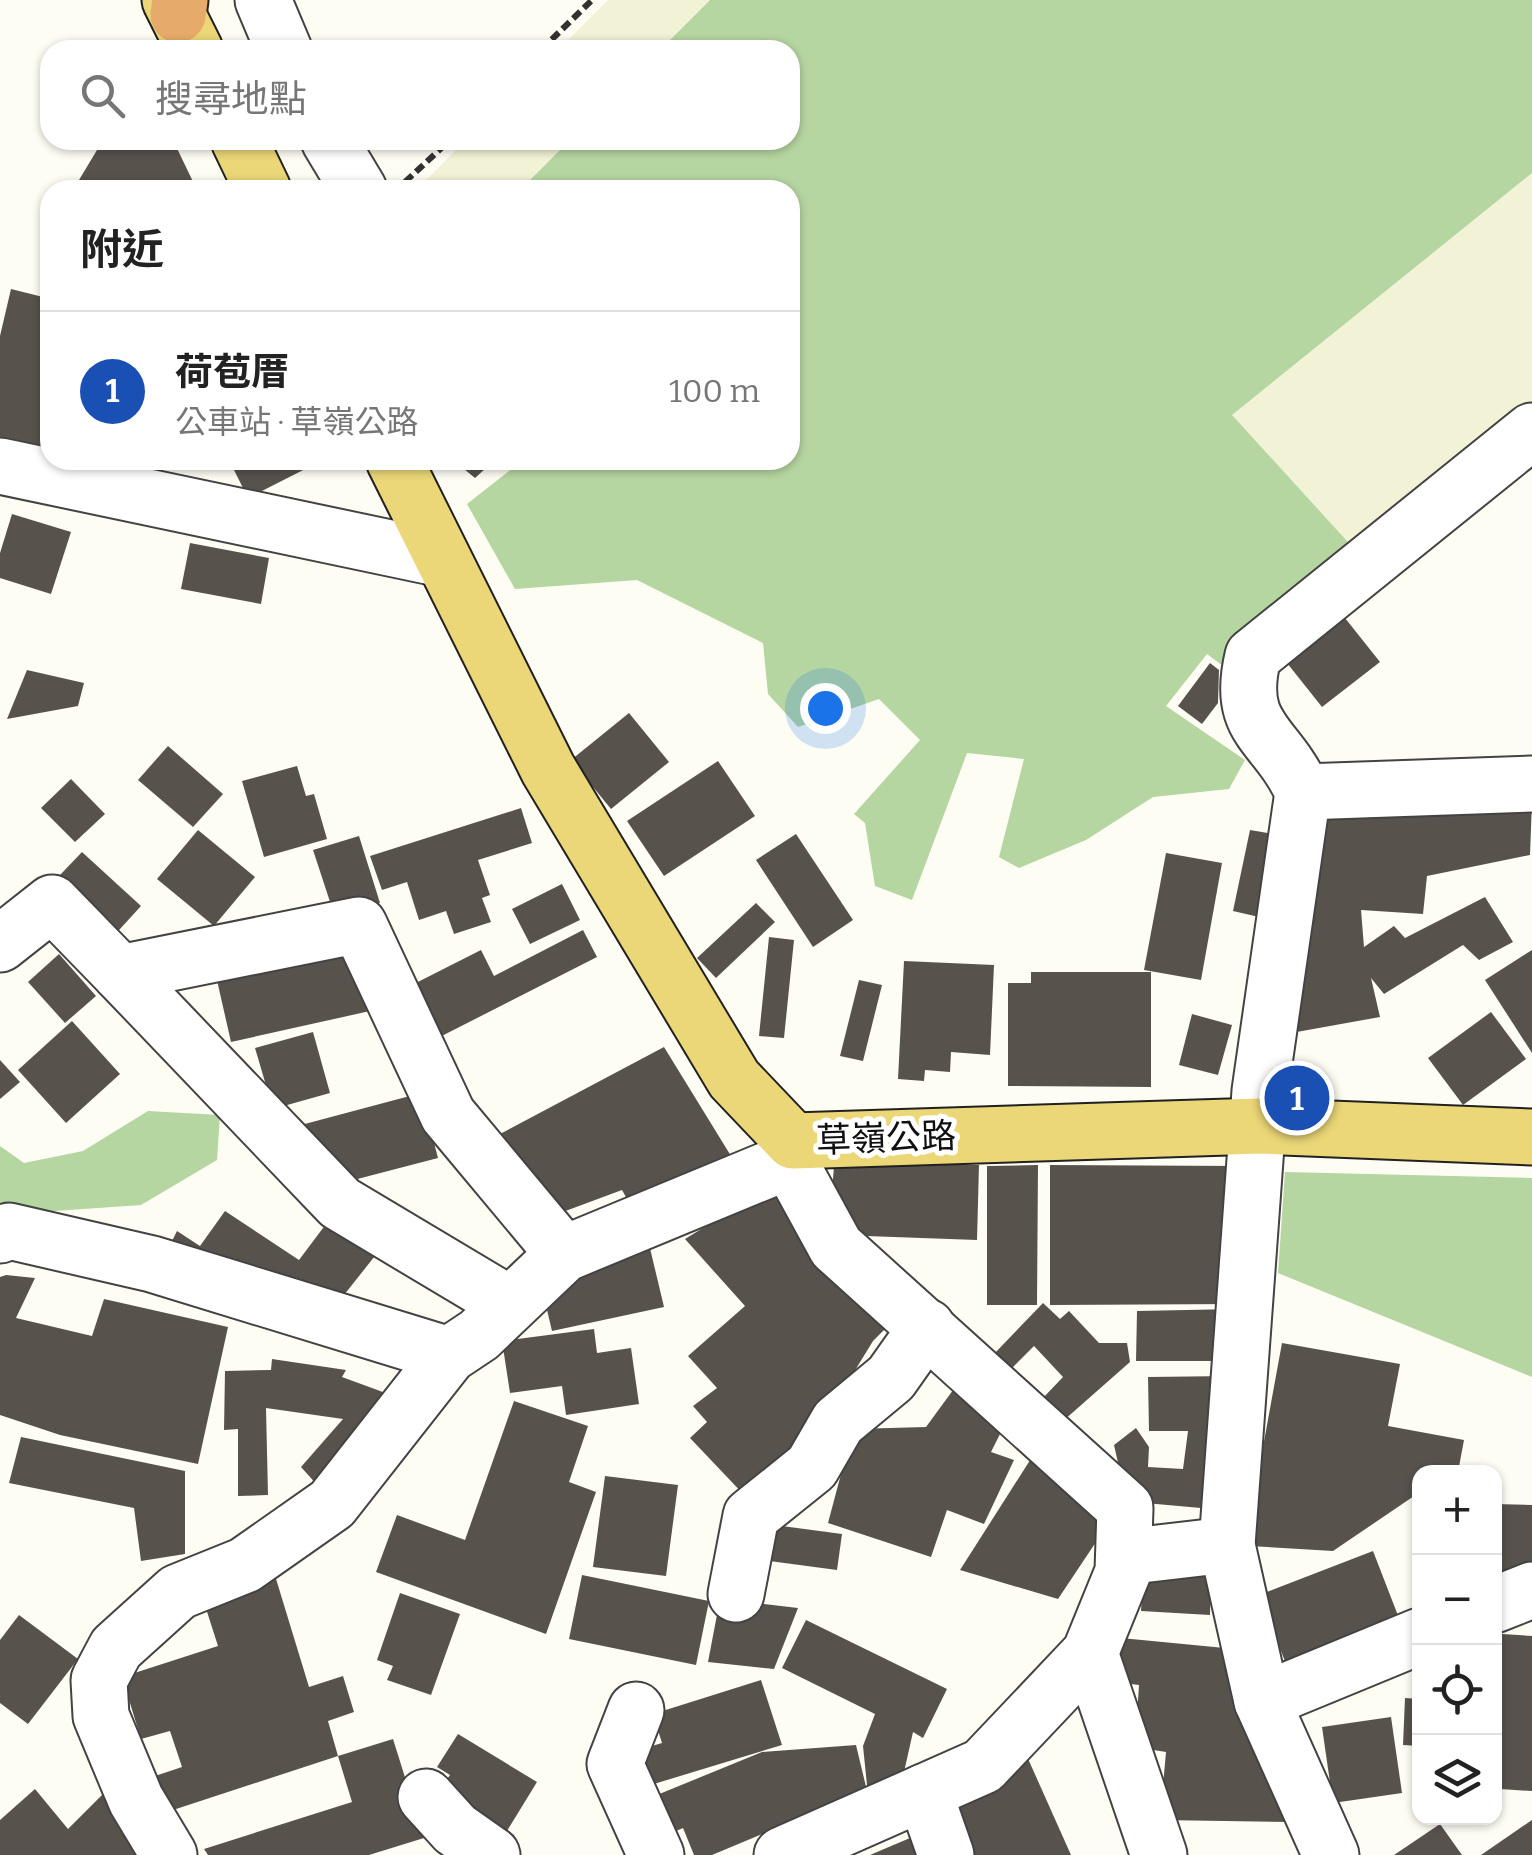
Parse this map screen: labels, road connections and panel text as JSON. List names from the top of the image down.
{
  "streets": {
    "main road": ["草嶺公路"]
  },
  "page": {
    "search": "搜尋地點",
    "heading": "附近",
    "list": [
      {
        "mark": "1",
        "name": "荷苞厝",
        "note": "公車站 · 草嶺公路",
        "value": "100 m"
      }
    ],
    "pins": "1",
    "map_buttons": ["+", "−"]
  }
}
